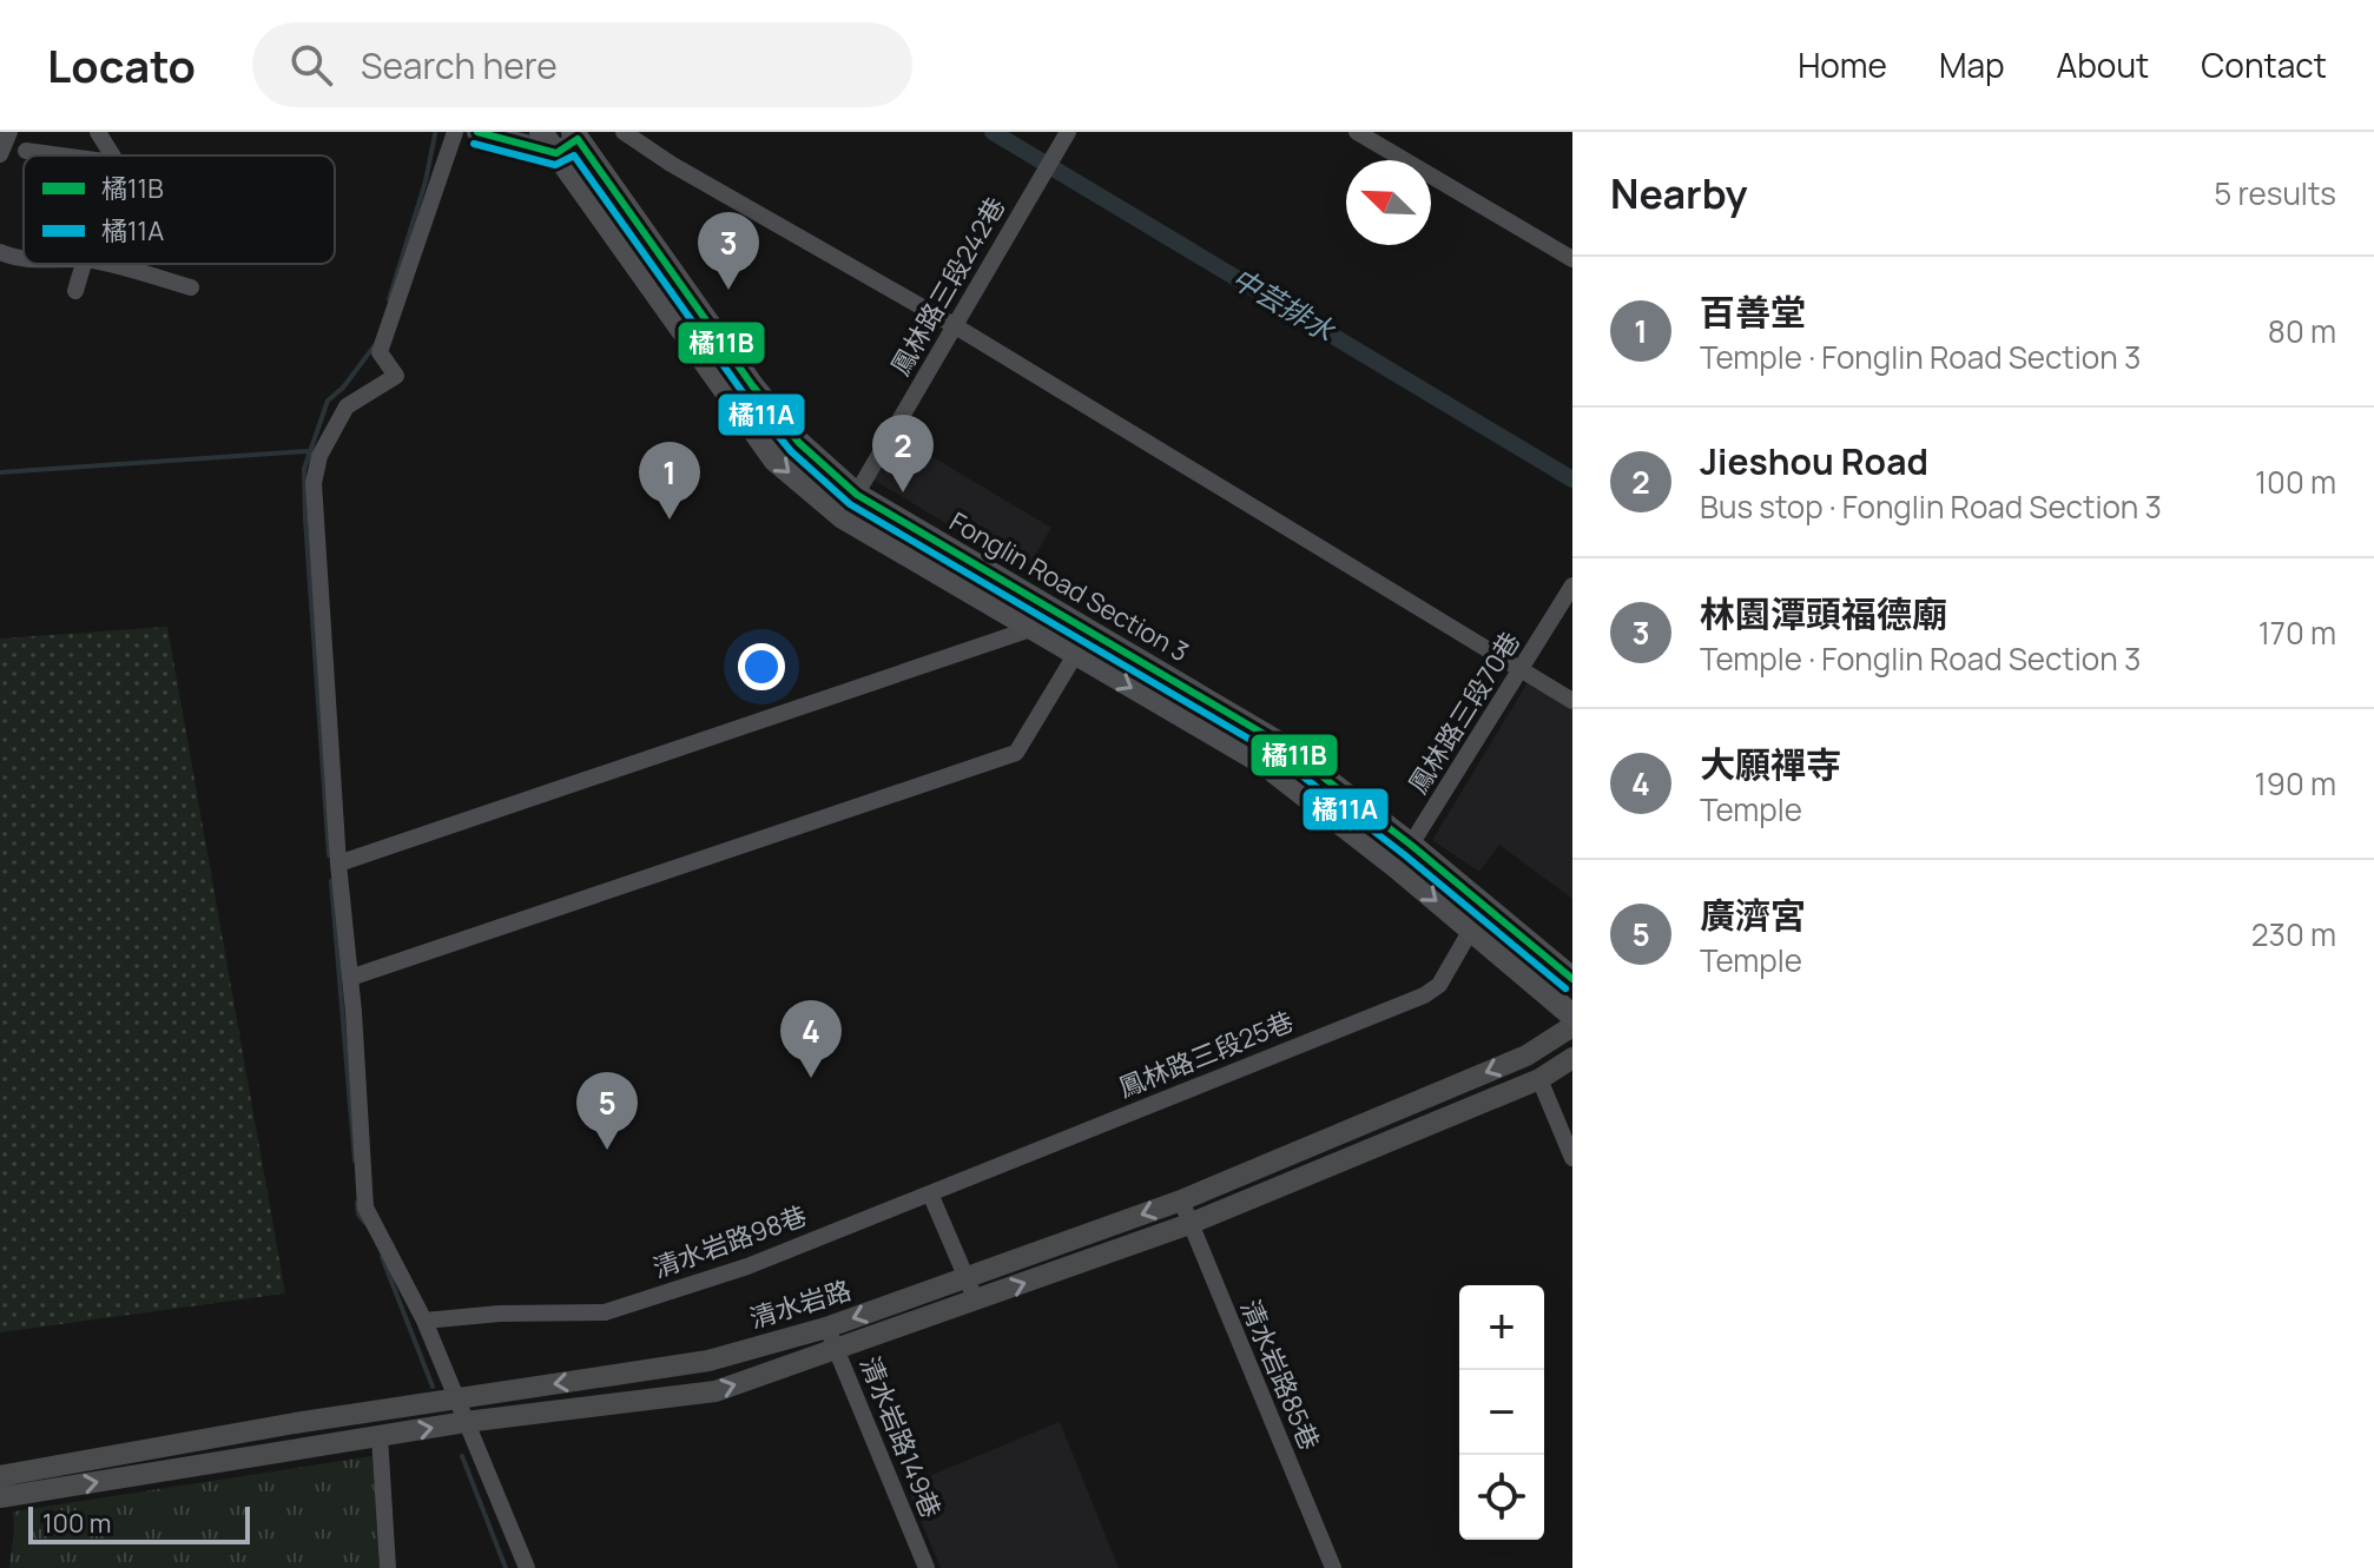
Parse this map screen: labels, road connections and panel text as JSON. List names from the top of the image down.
{
  "streets": {
    "main road": ["Fonglin Road Section 3"],
    "street": [
      "鳳林路三段242巷",
      "鳳林路三段70巷",
      "鳳林路三段25巷",
      "清水岩路98巷",
      "清水岩路",
      "清水岩路85巷",
      "清水岩路149巷"
    ]
  },
  "crossings": [
    ["鳳林路三段242巷", "Fonglin Road Section 3"],
    ["Fonglin Road Section 3", "鳳林路三段70巷"],
    ["Fonglin Road Section 3", "鳳林路三段25巷"],
    ["鳳林路三段25巷", "清水岩路98巷"],
    ["清水岩路", "清水岩路85巷"],
    ["清水岩路", "清水岩路149巷"]
  ],
  "water": ["中芸排水"],
  "lines": ["transit line 橘11B", "transit line 橘11A"],
  "legend": ["橘11B", "橘11A"],
  "scale_bar": "100 m",
  "north": "top left",
  "page": {
    "header": "Locato",
    "search": "Search here",
    "nav": [
      "Home",
      "Map",
      "About",
      "Contact"
    ],
    "heading": ["Nearby", "5 results"],
    "pins": [
      "3",
      "2",
      "1",
      "4",
      "5"
    ],
    "list": [
      {
        "mark": "1",
        "name": "百善堂",
        "note": "Temple · Fonglin Road Section 3",
        "value": "80 m"
      },
      {
        "mark": "2",
        "name": "Jieshou Road",
        "note": "Bus stop · Fonglin Road Section 3",
        "value": "100 m"
      },
      {
        "mark": "3",
        "name": "林園潭頭福德廟",
        "note": "Temple · Fonglin Road Section 3",
        "value": "170 m"
      },
      {
        "mark": "4",
        "name": "大願禪寺",
        "note": "Temple",
        "value": "190 m"
      },
      {
        "mark": "5",
        "name": "廣濟宮",
        "note": "Temple",
        "value": "230 m"
      }
    ],
    "map_buttons": ["+", "−"],
    "scale": "100 m"
  }
}
